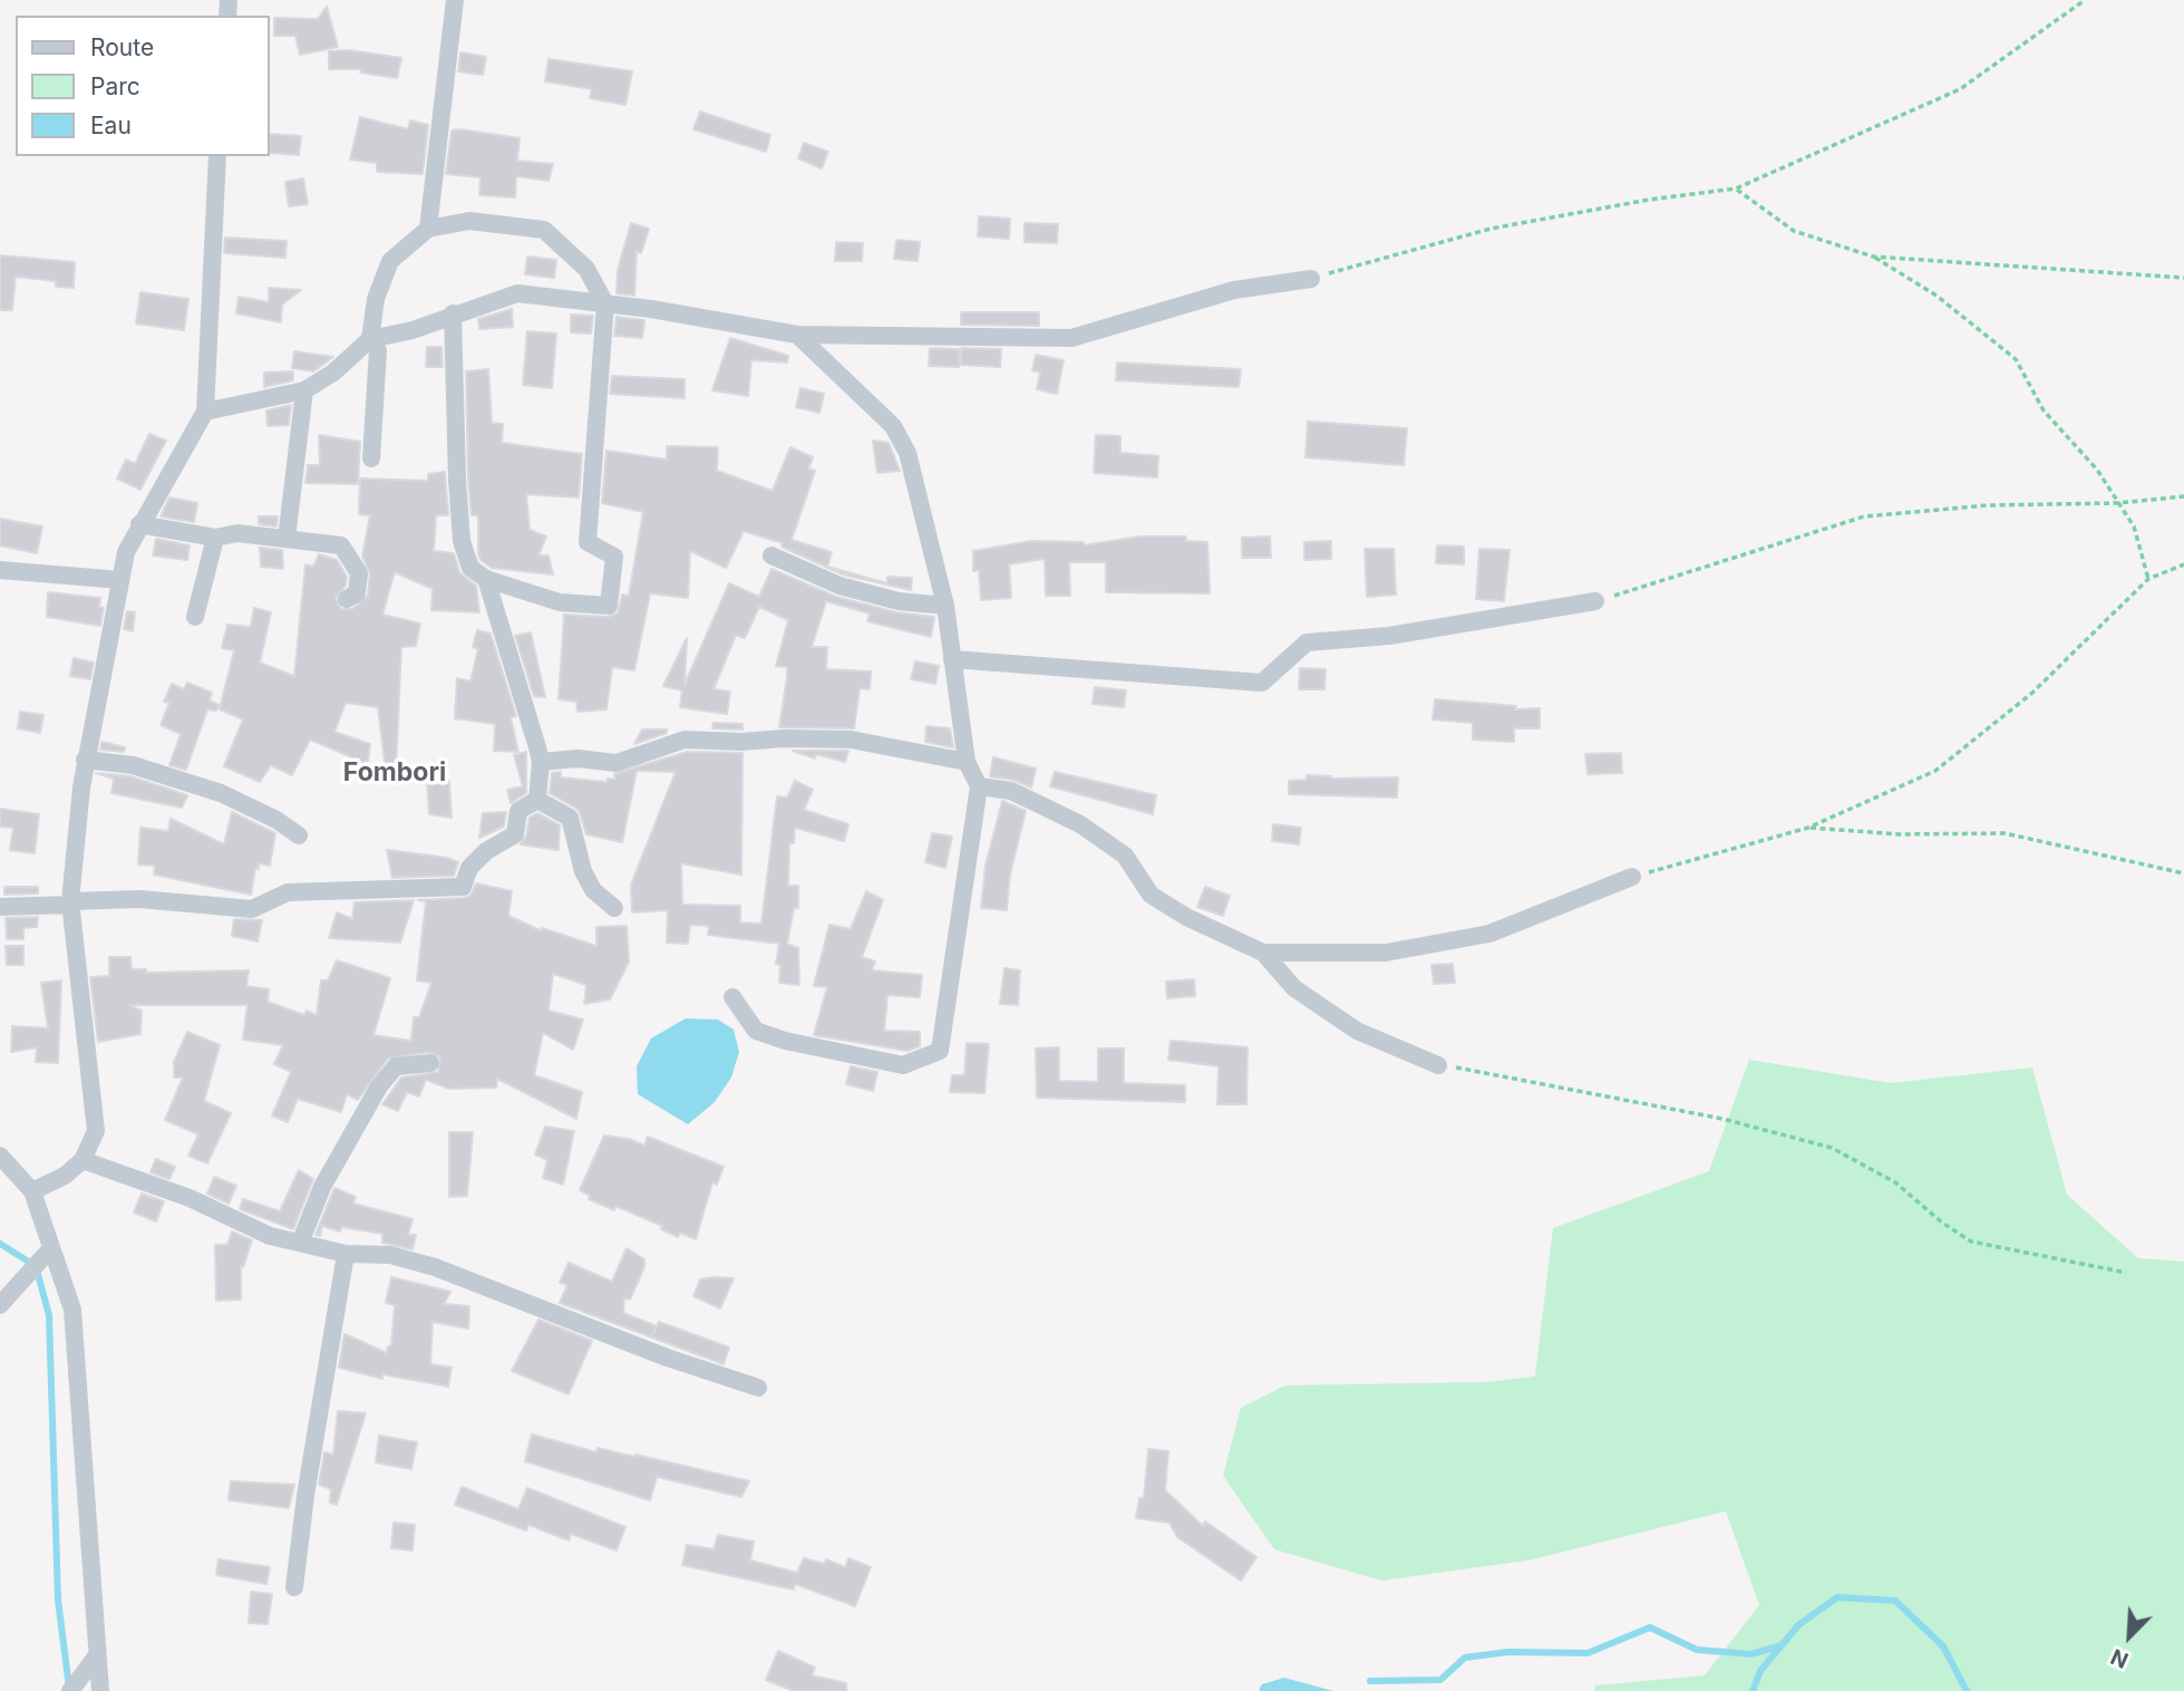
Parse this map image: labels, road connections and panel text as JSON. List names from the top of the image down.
{
  "districts": ["Fombori"],
  "legend": ["Route", "Parc", "Eau"],
  "north": "bottom left"
}
